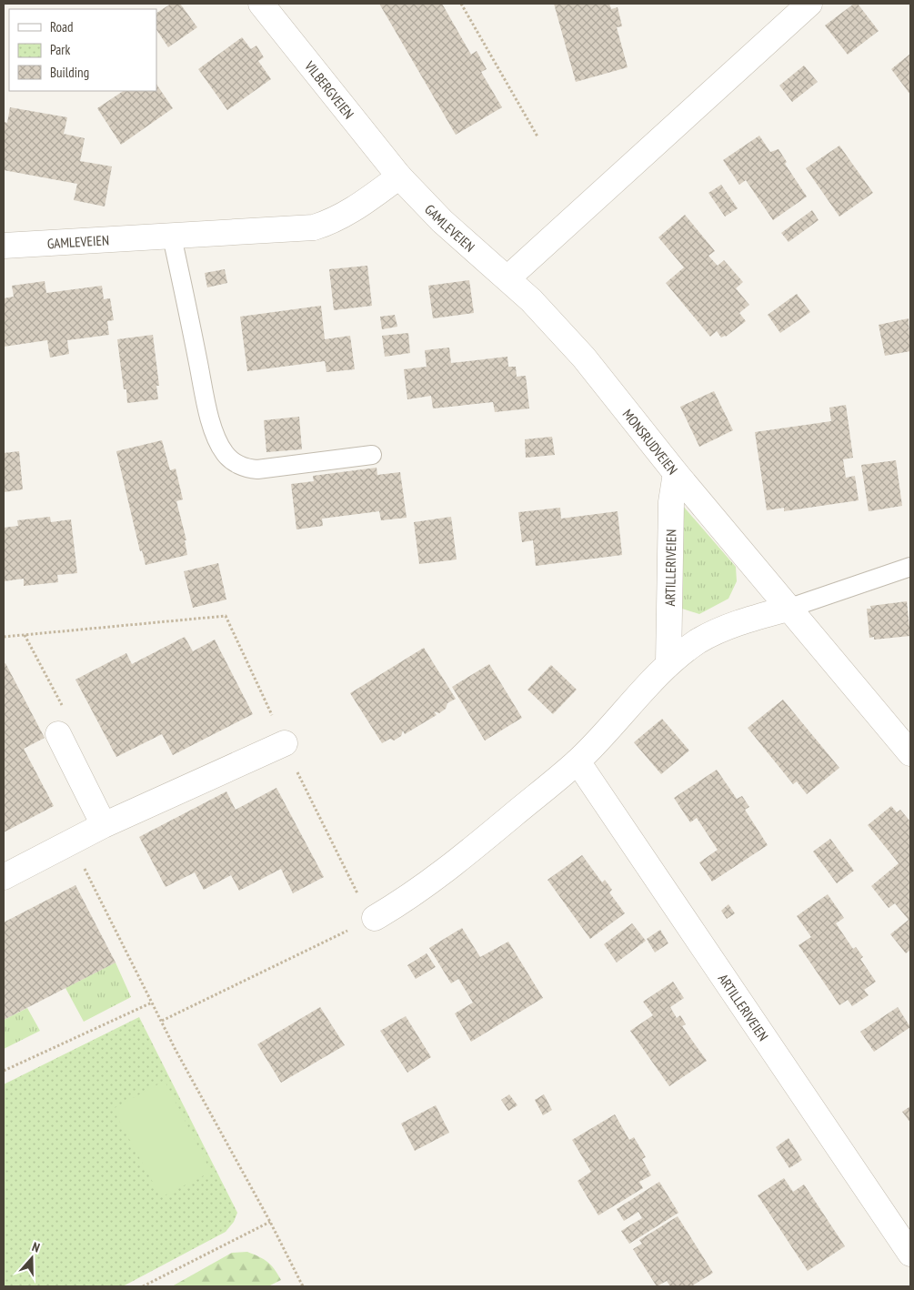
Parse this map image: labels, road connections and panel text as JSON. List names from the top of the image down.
{
  "streets": {
    "street": [
      "VILBERGVEIEN",
      "GAMLEVEIEN",
      "MONSRUDVEIEN",
      "ARTILLERIVEIEN"
    ]
  },
  "crossings": [
    ["VILBERGVEIEN", "GAMLEVEIEN"],
    ["GAMLEVEIEN", "MONSRUDVEIEN"],
    ["MONSRUDVEIEN", "ARTILLERIVEIEN"]
  ],
  "legend": ["Road", "Park", "Building"],
  "north": "top"
}
